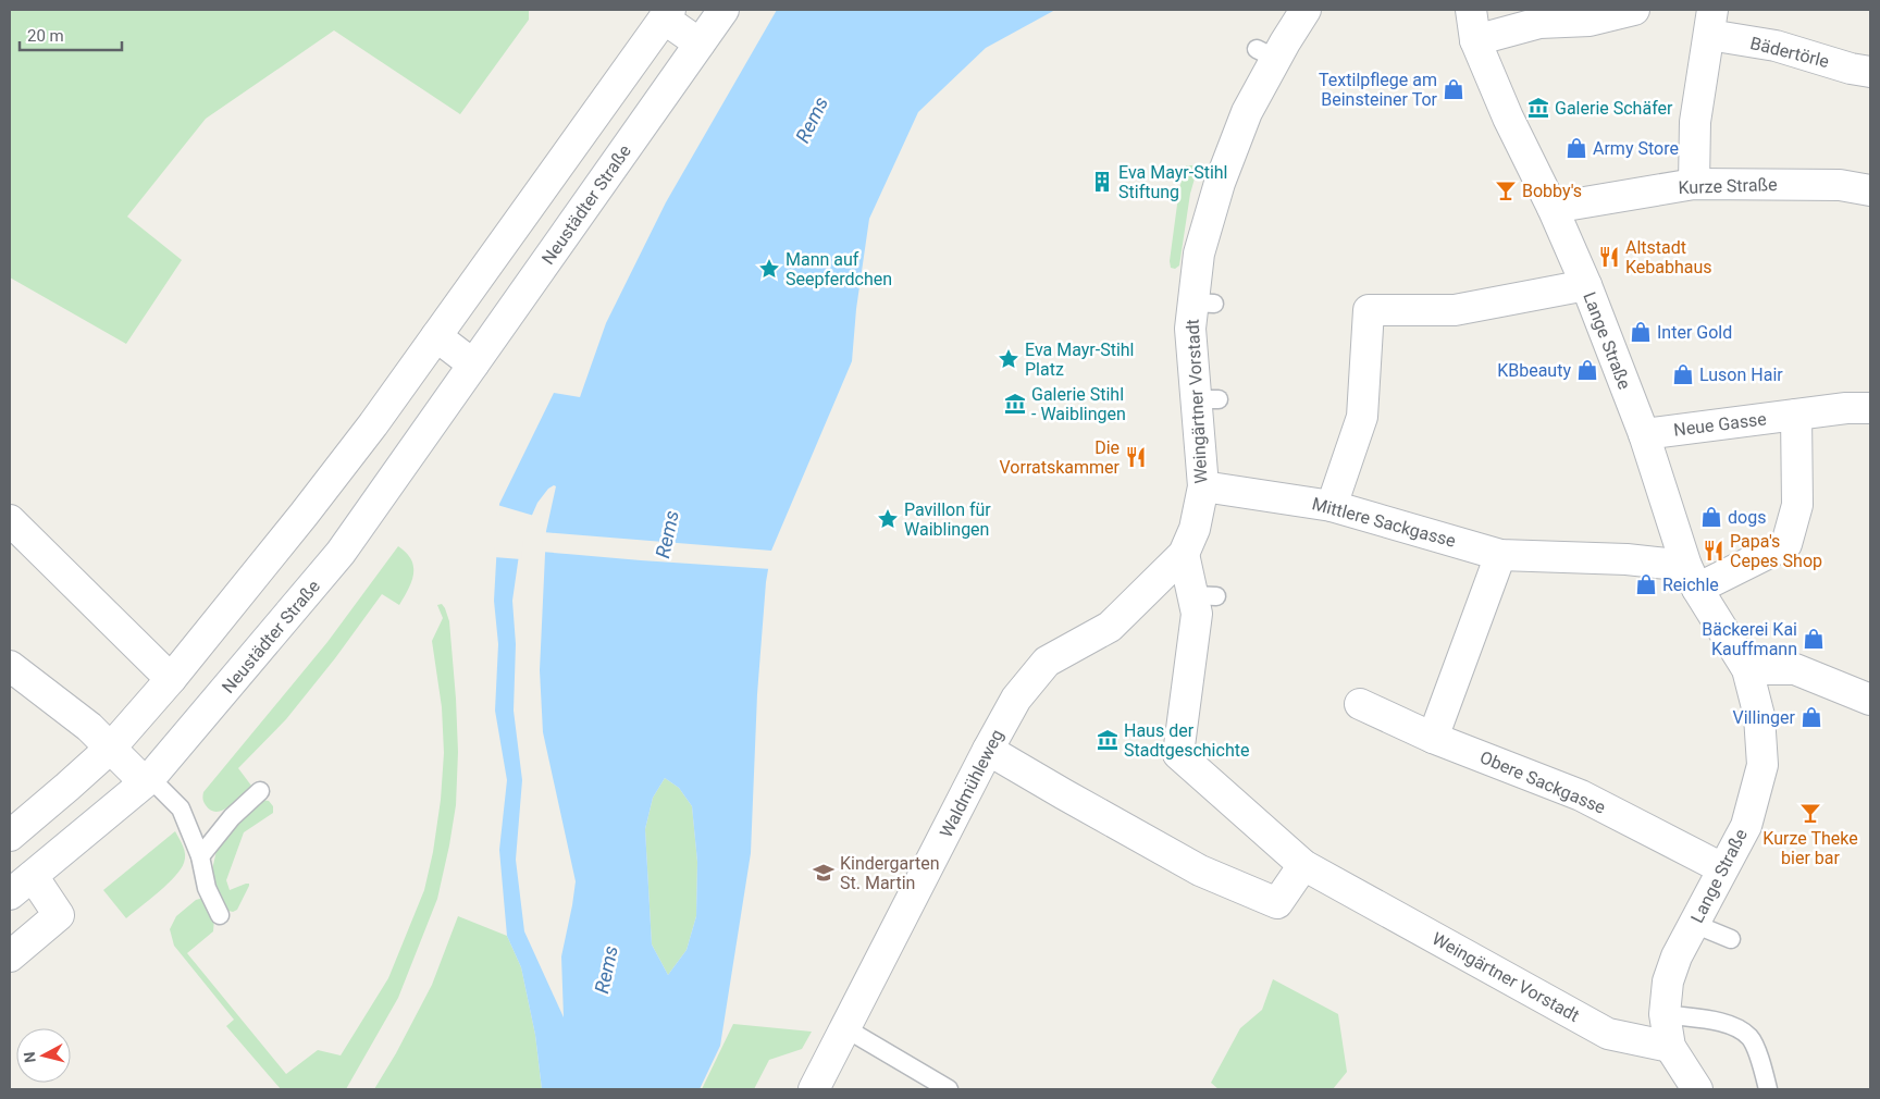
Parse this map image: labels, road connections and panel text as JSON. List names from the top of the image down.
{
  "streets": {
    "street": [
      "Bädertörle",
      "Kurze Straße",
      "Neustädter Straße",
      "Lange Straße",
      "Weingärtner Vorstadt",
      "Neue Gasse",
      "Mittlere Sackgasse",
      "Obere Sackgasse",
      "Waldmühleweg"
    ]
  },
  "crossings": [
    ["Bädertörle", "Kurze Straße"],
    ["Kurze Straße", "Lange Straße"],
    ["Lange Straße", "Weingärtner Vorstadt"],
    ["Lange Straße", "Neue Gasse"],
    ["Lange Straße", "Mittlere Sackgasse"],
    ["Lange Straße", "Obere Sackgasse"],
    ["Weingärtner Vorstadt", "Mittlere Sackgasse"],
    ["Weingärtner Vorstadt", "Waldmühleweg"]
  ],
  "water": ["Rems"],
  "places": {
    "shop": [
      "Textilpflege am Beinsteiner Tor",
      "Army Store",
      "Inter Gold",
      "KBbeauty",
      "Luson Hair",
      "dogs",
      "Reichle",
      "Bäckerei Kai Kauffmann",
      "Villinger"
    ],
    "museum": ["Galerie Schäfer", "Galerie Stihl - Waiblingen", "Haus der Stadtgeschichte"],
    "building": ["Eva Mayr-Stihl Stiftung"],
    "bar": ["Bobby's", "Kurze Theke bier bar"],
    "restaurant": ["Altstadt Kebabhaus", "Die Vorratskammer", "Papa's Cepes Shop"],
    "place": ["Mann auf Seepferdchen", "Eva Mayr-Stihl Platz", "Pavillon für Waiblingen"],
    "school or university": ["Kindergarten St. Martin"]
  },
  "scale_bar": "20 m",
  "north": "left"
}
